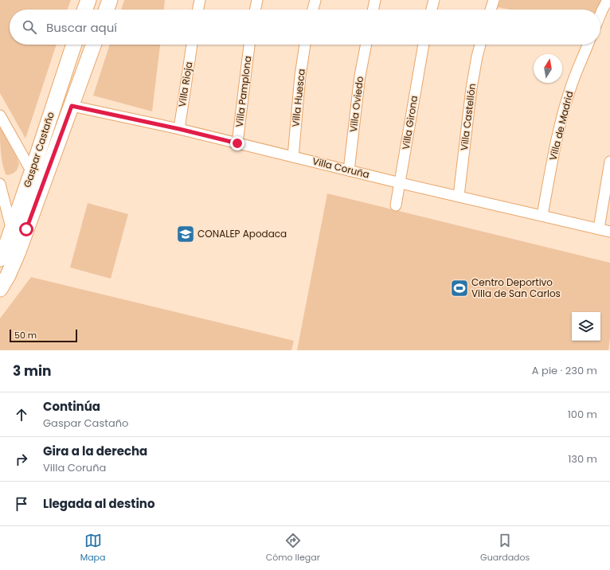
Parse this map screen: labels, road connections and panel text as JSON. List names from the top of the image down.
{
  "streets": {
    "main road": ["Gaspar Castaño"],
    "street": [
      "Villa Rioja",
      "Villa Pamplona",
      "Villa Huesca",
      "Villa Oviedo",
      "Villa Castellón",
      "Villa Girona",
      "Villa de Madrid",
      "Villa Coruña"
    ]
  },
  "crossings": [
    ["Villa Rioja", "Villa Coruña"],
    ["Villa Pamplona", "Villa Coruña"],
    ["Villa Huesca", "Villa Coruña"],
    ["Villa Oviedo", "Villa Coruña"],
    ["Villa Castellón", "Villa Coruña"],
    ["Villa Girona", "Villa Coruña"],
    ["Villa de Madrid", "Villa Coruña"],
    ["Gaspar Castaño", "Villa Coruña"]
  ],
  "places": {
    "school or university": ["CONALEP Apodaca"],
    "sports": ["Centro Deportivo Villa de San Carlos"]
  },
  "scale_bar": "50 m",
  "north": "top",
  "page": {
    "search": "Buscar aquí",
    "scale": "50 m",
    "heading": ["3 min", "A pie · 230 m"],
    "list": [
      ["Continúa", "Gaspar Castaño", "100 m"],
      ["Gira a la derecha", "Villa Coruña", "130 m"],
      "Llegada al destino"
    ],
    "nav": ["Mapa", "Cómo llegar", "Guardados"]
  }
}
